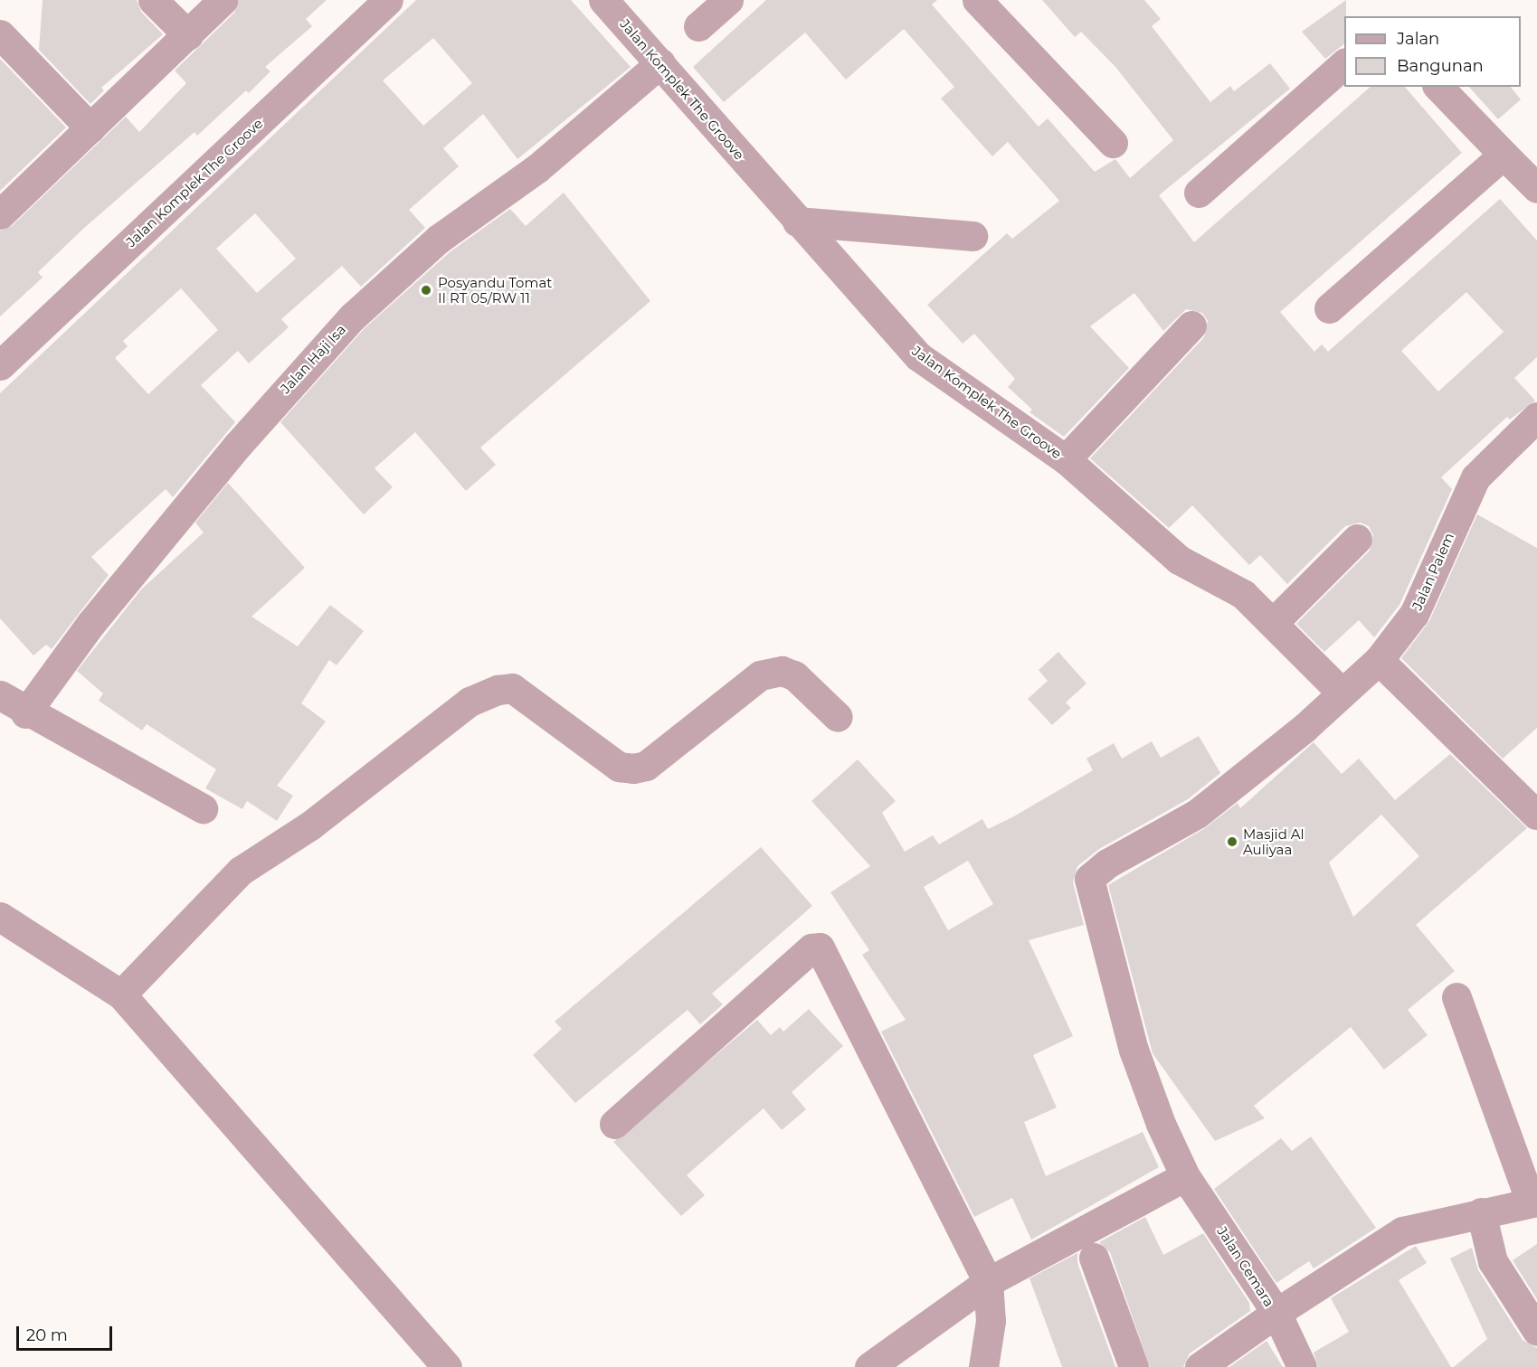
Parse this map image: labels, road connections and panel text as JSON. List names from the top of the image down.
{
  "streets": {
    "street": [
      "Jalan Komplek The Groove",
      "Jalan Haji Isa",
      "Jalan Palem",
      "Jalan Cemara"
    ]
  },
  "crossings": [
    ["Jalan Komplek The Groove", "Jalan Haji Isa"],
    ["Jalan Komplek The Groove", "Jalan Palem"],
    ["Jalan Palem", "Jalan Cemara"]
  ],
  "places": ["Posyandu Tomat II RT 05/RW 11", "Masjid Al Auliyaa"],
  "legend": ["Jalan", "Bangunan"],
  "scale_bar": "20 m"
}
